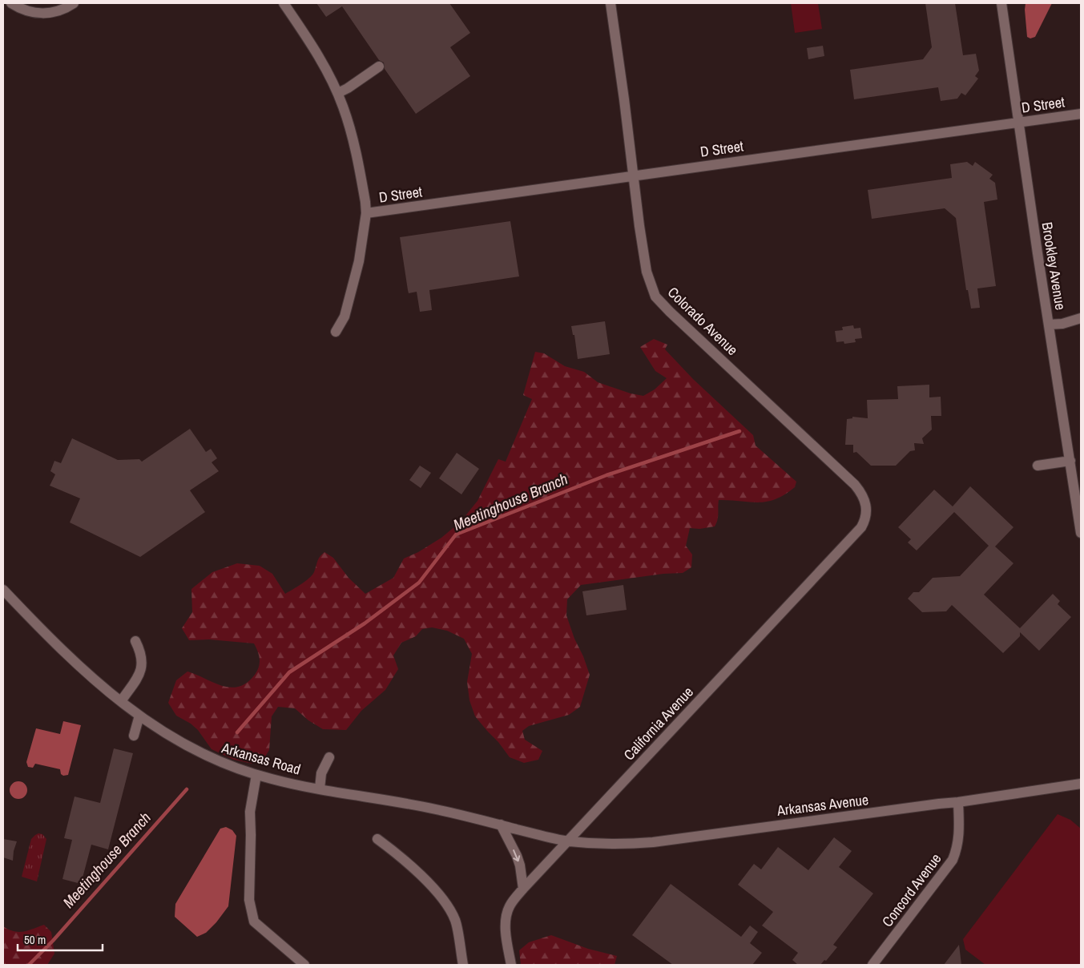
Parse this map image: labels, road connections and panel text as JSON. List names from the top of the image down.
{
  "streets": {
    "street": [
      "D Street",
      "Brookley Avenue",
      "Colorado Avenue",
      "California Avenue",
      "Arkansas Road",
      "Arkansas Avenue",
      "Concord Avenue"
    ]
  },
  "crossings": [
    ["D Street", "Brookley Avenue"],
    ["D Street", "Colorado Avenue"],
    ["Colorado Avenue", "California Avenue"],
    ["California Avenue", "Arkansas Road"],
    ["California Avenue", "Arkansas Avenue"],
    ["Arkansas Road", "Arkansas Avenue"],
    ["Arkansas Avenue", "Concord Avenue"]
  ],
  "water": ["Meetinghouse Branch"],
  "scale_bar": "50 m"
}
